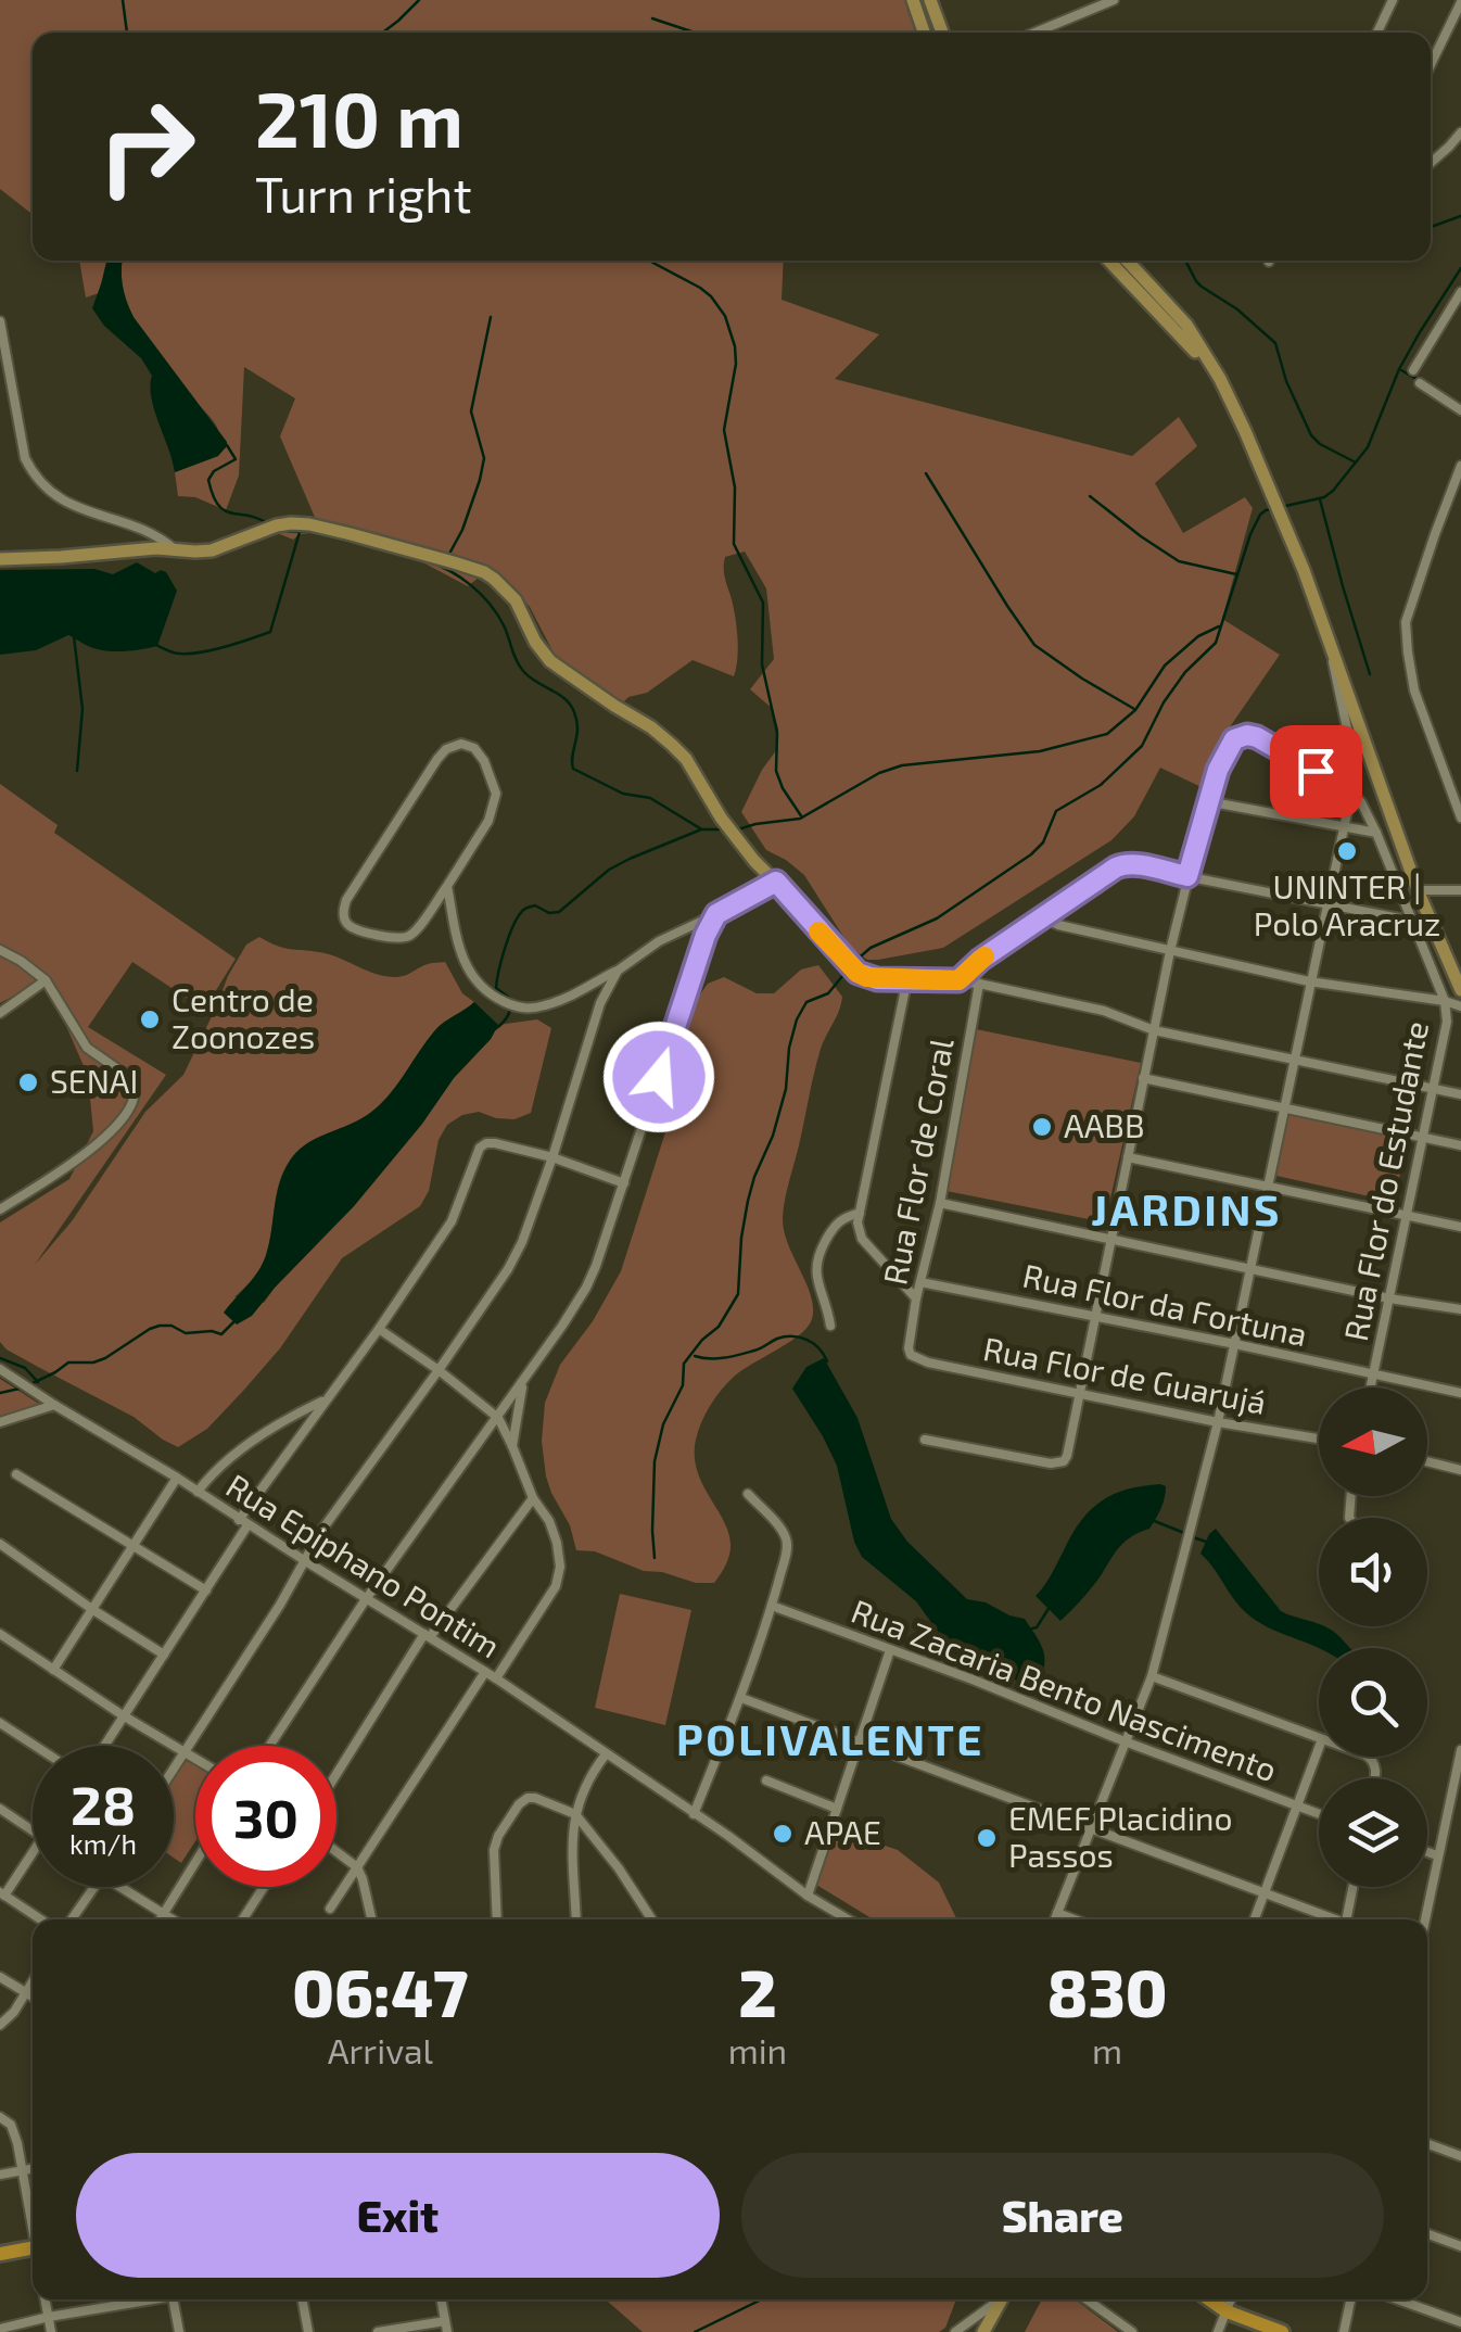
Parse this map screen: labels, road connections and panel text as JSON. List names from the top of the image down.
{
  "streets": {
    "street": [
      "Rua Flor de Coral",
      "Rua Flor do Estudante",
      "Rua Flor da Fortuna",
      "Rua Flor de Guarujá",
      "Rua Epiphano Pontim",
      "Rua Zacaria Bento Nascimento"
    ]
  },
  "crossings": [
    ["Rua Flor de Coral", "Rua Flor da Fortuna"],
    ["Rua Flor de Coral", "Rua Flor de Guarujá"],
    ["Rua Flor do Estudante", "Rua Flor da Fortuna"]
  ],
  "districts": ["JARDINS", "POLIVALENTE"],
  "places": [
    "UNINTER | Polo Aracruz",
    "Centro de Zoonozes",
    "SENAI",
    "AABB",
    "APAE",
    "EMEF Placidino Passos"
  ],
  "north": "left",
  "page": {
    "turn": ["210 m", "Turn right"],
    "speed": "28 km/h",
    "limit": "30",
    "eta": [
      "06:47",
      "Arrival",
      "2",
      "min",
      "830",
      "m"
    ],
    "buttons": ["Exit", "Share"]
  }
}
